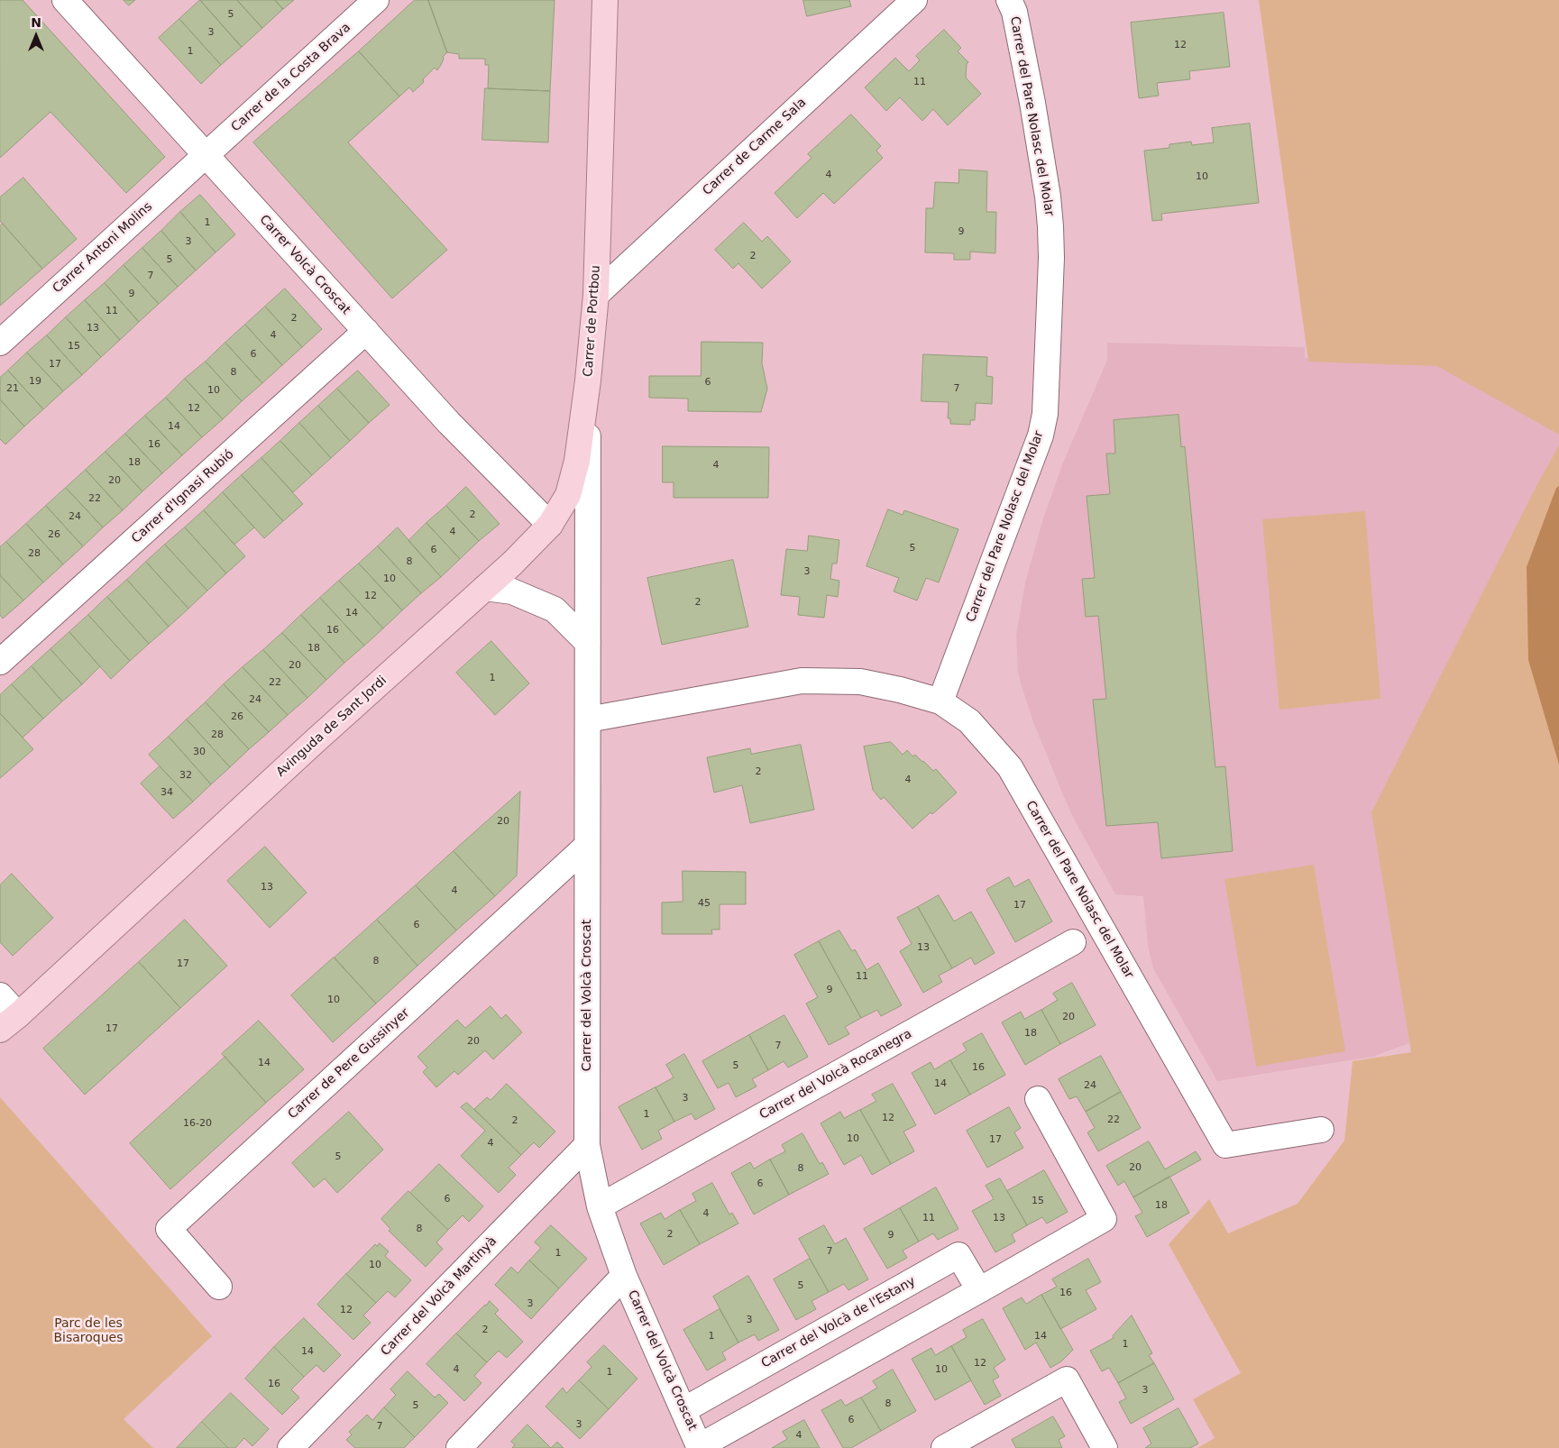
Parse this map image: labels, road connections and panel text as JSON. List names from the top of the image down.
{
  "streets": {
    "main road": ["Carrer de Portbou", "Avinguda de Sant Jordi"],
    "street": [
      "Carrer de la Costa Brava",
      "Carrer del Pare Nolasc del Molar",
      "Carrer de Carme Sala",
      "Carrer Antoni Molins",
      "Carrer Volcà Croscat",
      "Carrer d'Ignasi Rubió",
      "Carrer del Volcà Croscat",
      "Carrer de Pere Gussinyer",
      "Carrer del Volcà Rocanegra",
      "Carrer del Volcà Martinyà",
      "Carrer del Volcà de l'Estany"
    ]
  },
  "crossings": [
    ["Carrer de la Costa Brava", "Carrer Antoni Molins"],
    ["Carrer de la Costa Brava", "Carrer Volcà Croscat"],
    ["Carrer del Pare Nolasc del Molar", "Carrer del Volcà Croscat"],
    ["Carrer de Carme Sala", "Carrer de Portbou"],
    ["Carrer Antoni Molins", "Carrer Volcà Croscat"],
    ["Carrer Volcà Croscat", "Carrer d'Ignasi Rubió"],
    ["Carrer Volcà Croscat", "Avinguda de Sant Jordi"],
    ["Carrer de Portbou", "Avinguda de Sant Jordi"],
    ["Carrer de Portbou", "Carrer del Volcà Croscat"],
    ["Carrer del Volcà Croscat", "Carrer de Pere Gussinyer"],
    ["Carrer del Volcà Croscat", "Carrer del Volcà Rocanegra"],
    ["Carrer del Volcà Croscat", "Carrer del Volcà Martinyà"],
    ["Carrer del Volcà Croscat", "Carrer del Volcà de l'Estany"]
  ],
  "parks": ["Parc de les Bisaroques"],
  "house_numbers": [
    "5",
    "3",
    "12",
    "1",
    "11",
    "4",
    "10",
    "1",
    "9",
    "3",
    "2",
    "5",
    "7",
    "9",
    "11",
    "2",
    "13",
    "4",
    "15",
    "6",
    "17",
    "8",
    "19",
    "6",
    "21",
    "7",
    "10",
    "12",
    "14",
    "16",
    "18",
    "4",
    "20",
    "22",
    "2",
    "24",
    "4",
    "26",
    "5",
    "6",
    "28",
    "8",
    "3",
    "10",
    "12",
    "2",
    "14",
    "16",
    "18",
    "20",
    "1",
    "22",
    "24",
    "26",
    "28",
    "30",
    "2",
    "32",
    "4",
    "34",
    "20",
    "13",
    "4",
    "45",
    "17",
    "6",
    "13",
    "8",
    "17",
    "11",
    "9",
    "10",
    "20",
    "17",
    "18",
    "20",
    "7",
    "14",
    "5",
    "16",
    "14",
    "24",
    "3",
    "1",
    "12",
    "22",
    "2",
    "16-20",
    "10",
    "17",
    "4",
    "5",
    "20",
    "8",
    "6",
    "6",
    "15",
    "18",
    "4",
    "11",
    "13",
    "8",
    "2",
    "9",
    "7",
    "1",
    "10",
    "5",
    "16",
    "3",
    "12",
    "3",
    "2",
    "1",
    "14",
    "1",
    "14",
    "12",
    "4",
    "10",
    "1",
    "16",
    "3",
    "8",
    "5",
    "6",
    "3",
    "7",
    "4"
  ],
  "north": "top"
}
